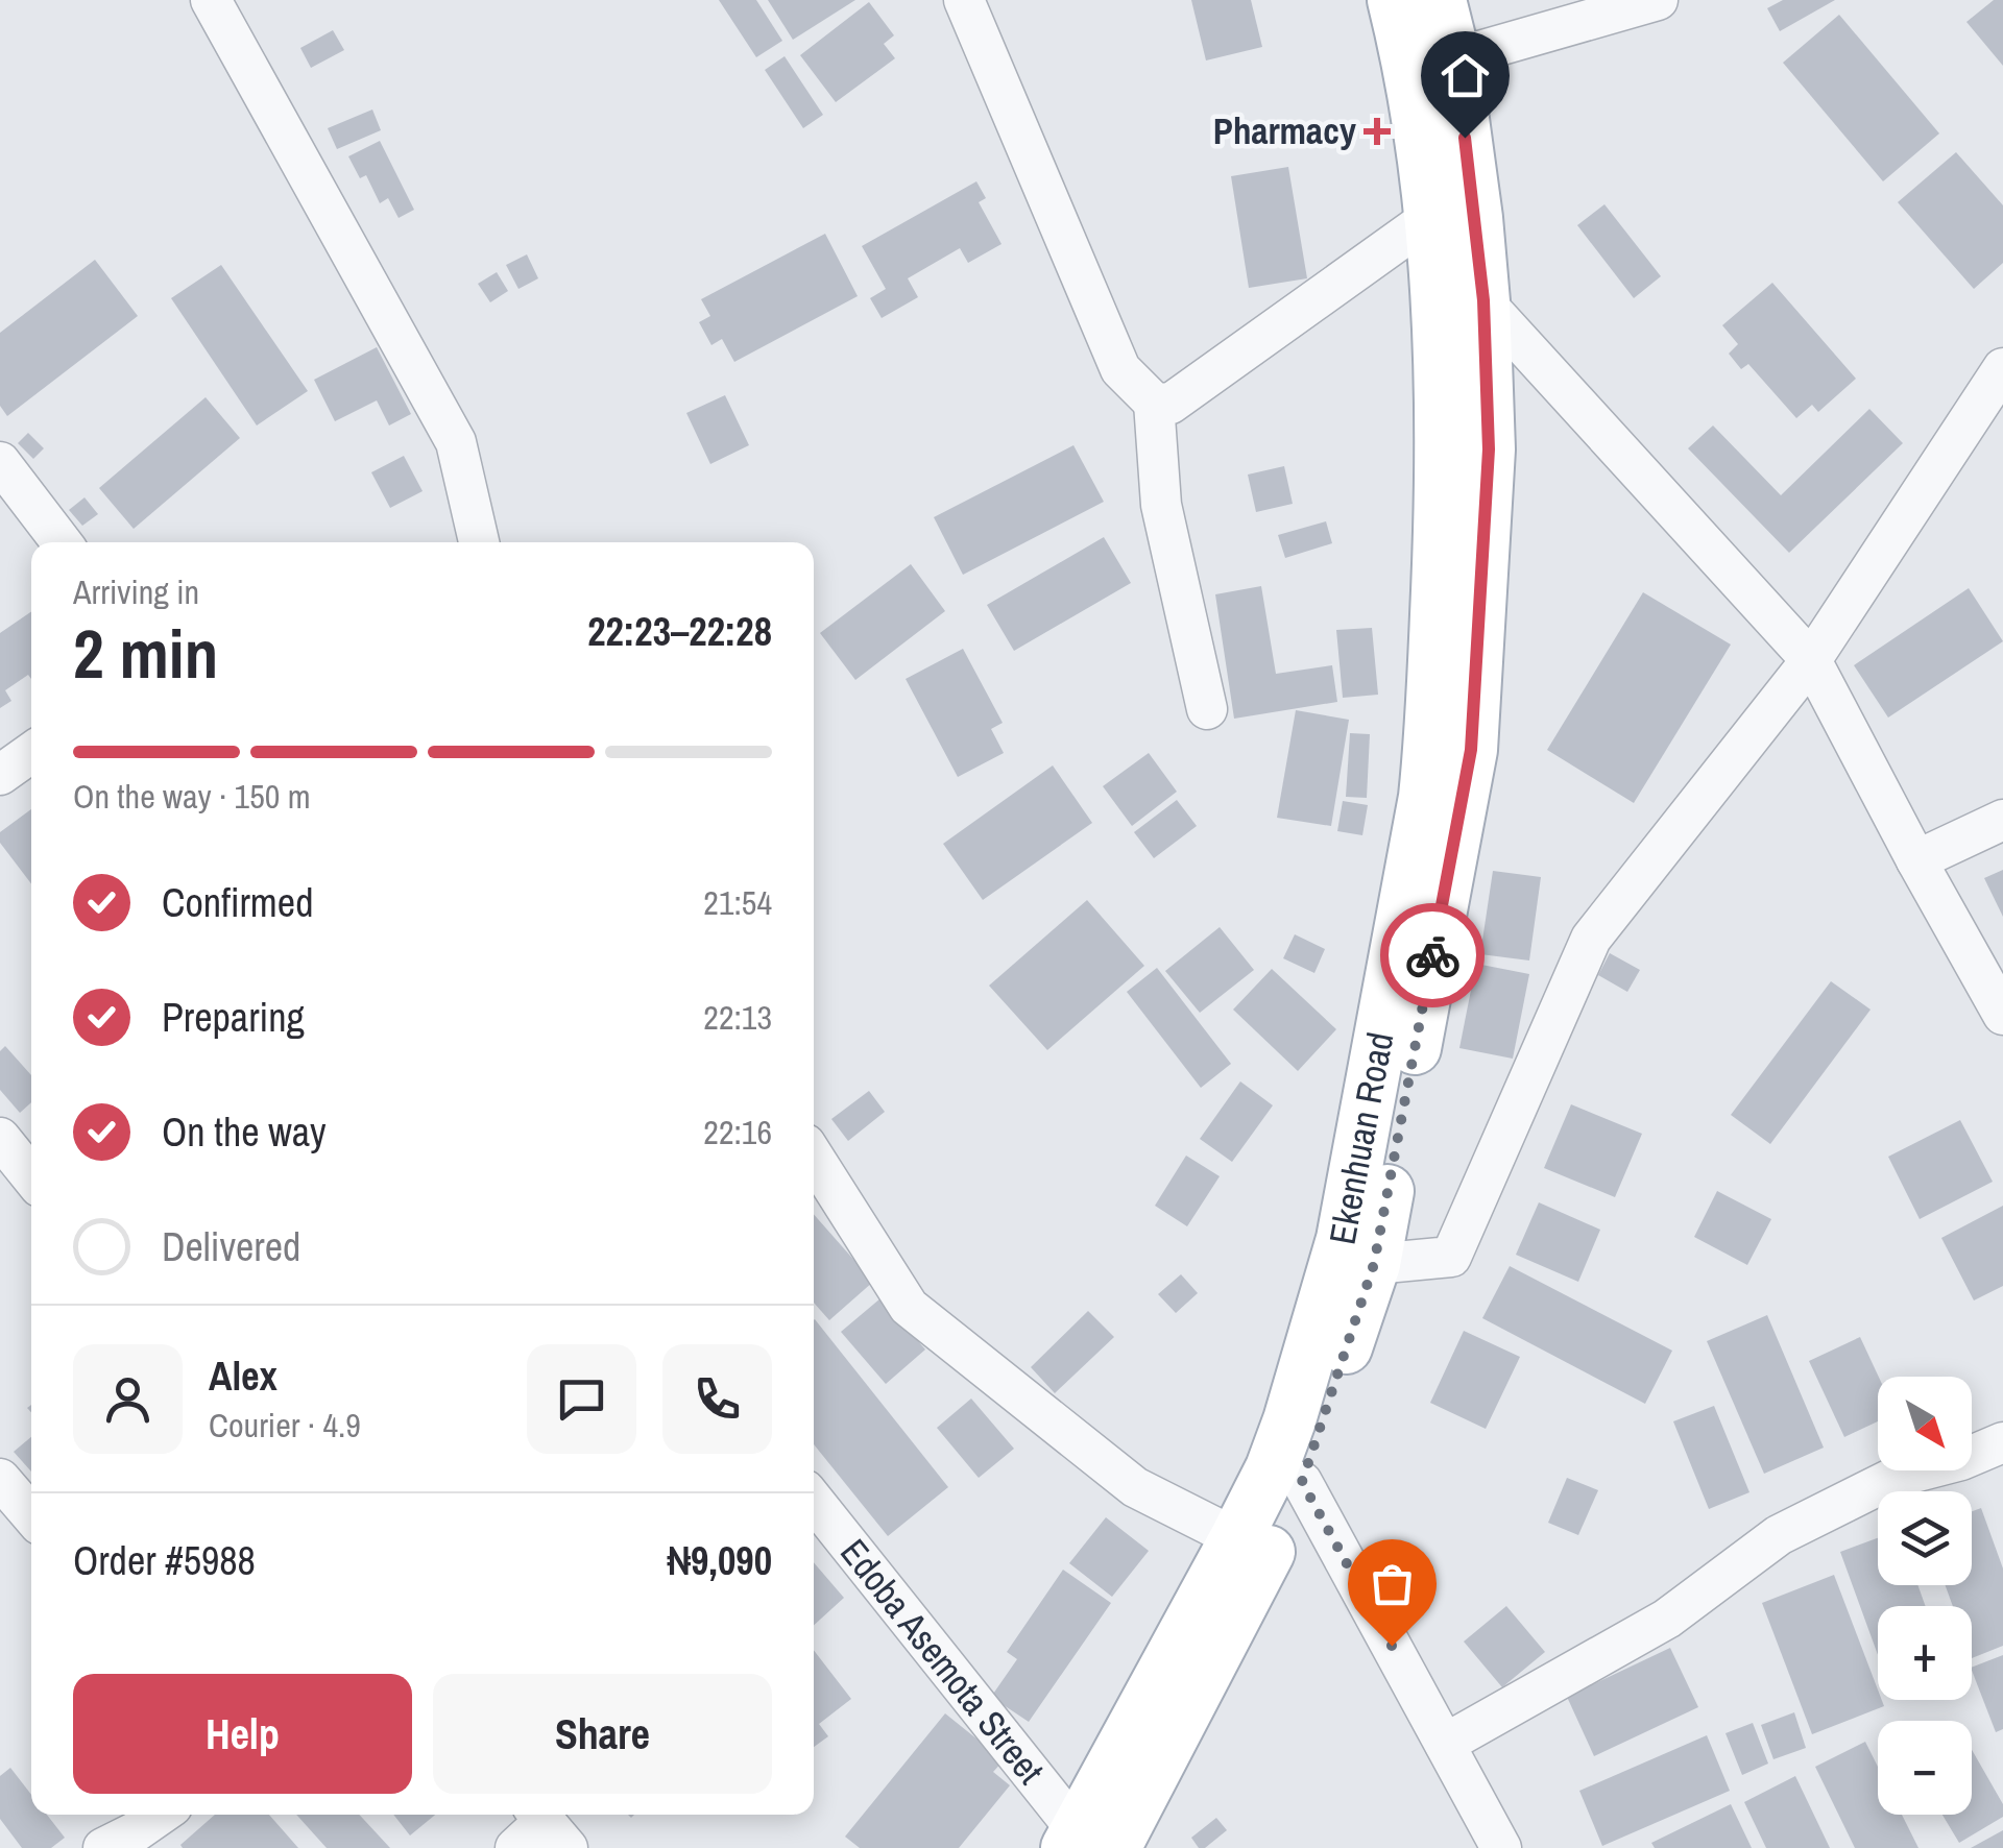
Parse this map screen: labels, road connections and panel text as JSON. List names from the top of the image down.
{
  "streets": {
    "main road": ["Ekenhuan Road"],
    "street": ["Edoba Asemota Street"]
  },
  "crossings": [
    ["Ekenhuan Road", "Edoba Asemota Street"]
  ],
  "places": {
    "health": ["Pharmacy"]
  },
  "north": "bottom right",
  "page": {
    "heading": ["2 min", "Arriving in", "22:23–22:28"],
    "panel": [
      "Alex",
      "Courier · 4.9",
      "Order #5988",
      "₦9,090"
    ],
    "bar": "On the way · 150 m",
    "list": [
      ["Confirmed", "21:54"],
      ["Preparing", "22:13"],
      ["On the way", "22:16"],
      "Delivered"
    ],
    "map_buttons": ["+", "−"],
    "buttons": ["Help", "Share"]
  }
}
